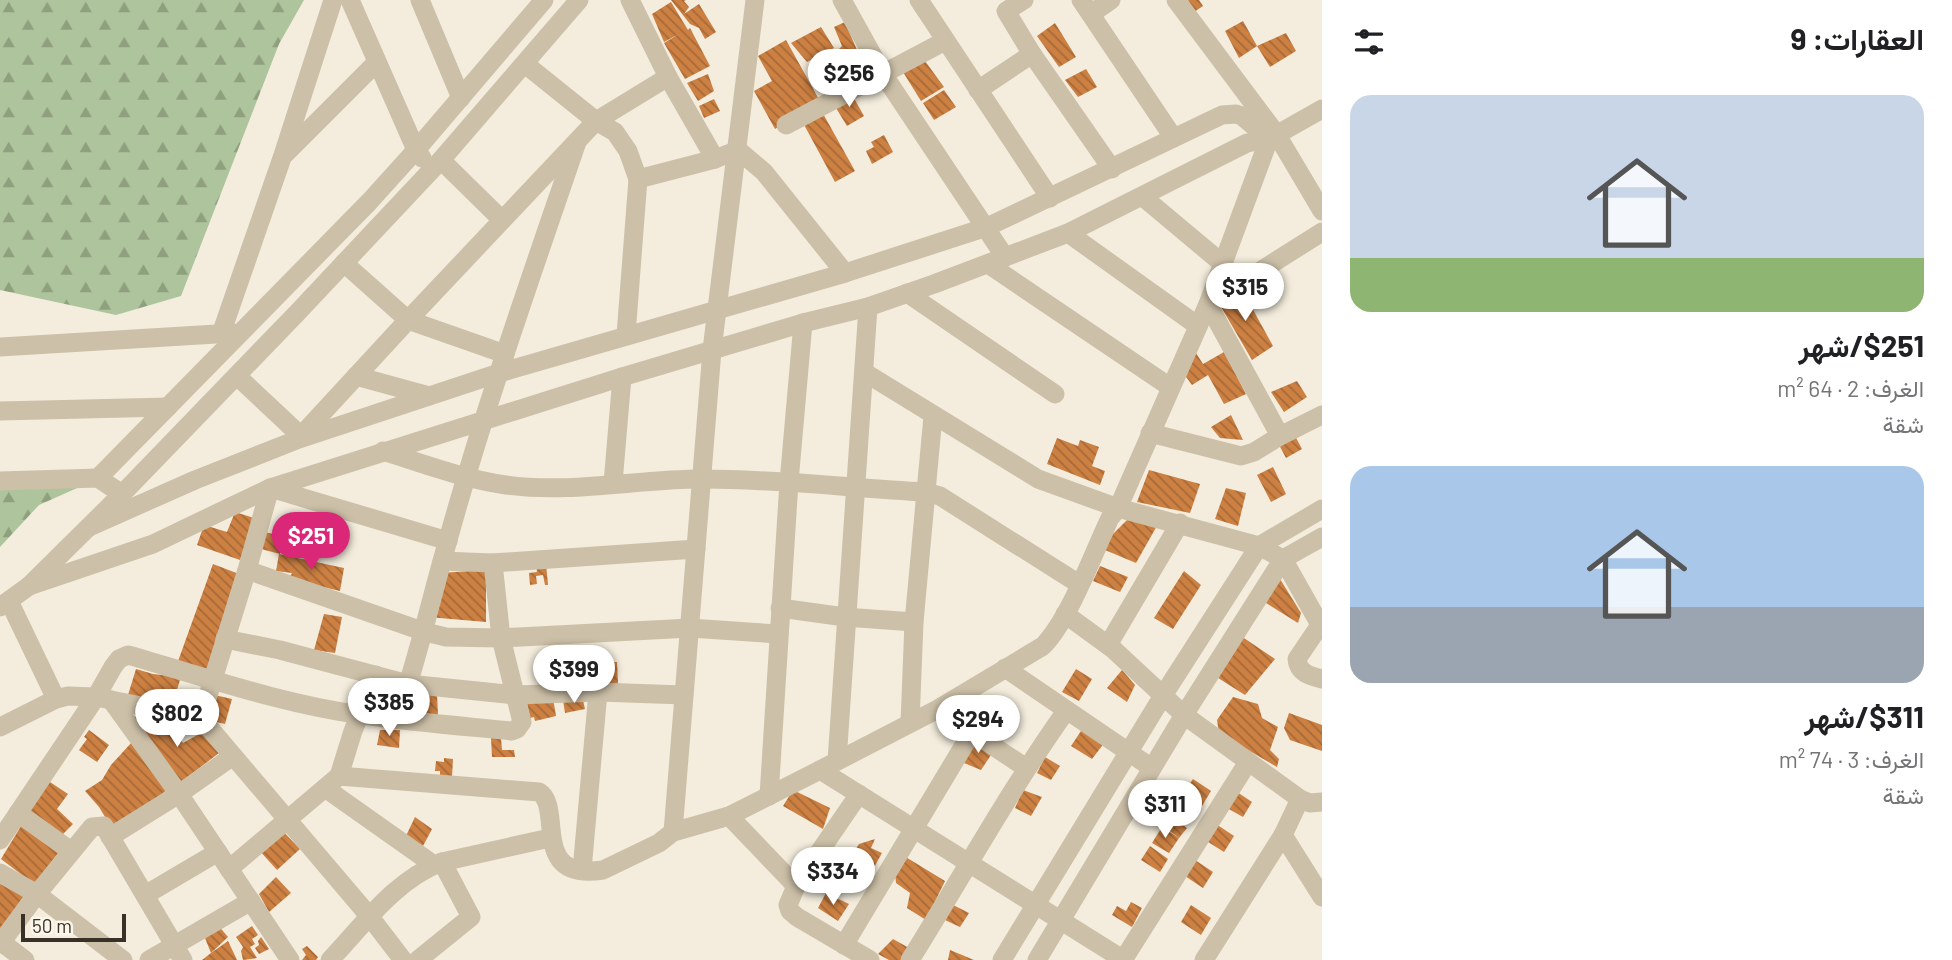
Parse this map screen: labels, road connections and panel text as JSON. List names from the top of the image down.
{
  "scale_bar": "50 m",
  "page": {
    "heading": "العقارات: 9",
    "price": [
      "$256",
      "$315",
      "$251",
      "$399",
      "$385",
      "$802",
      "$294",
      "$311",
      "$334"
    ],
    "list": [
      {
        "name": "$251/شهر",
        "note": "الغرف: 2 · 64 m² · شقة"
      },
      {
        "name": "$311/شهر",
        "note": "الغرف: 3 · 74 m² · شقة"
      }
    ],
    "scale": "50 m"
  }
}
